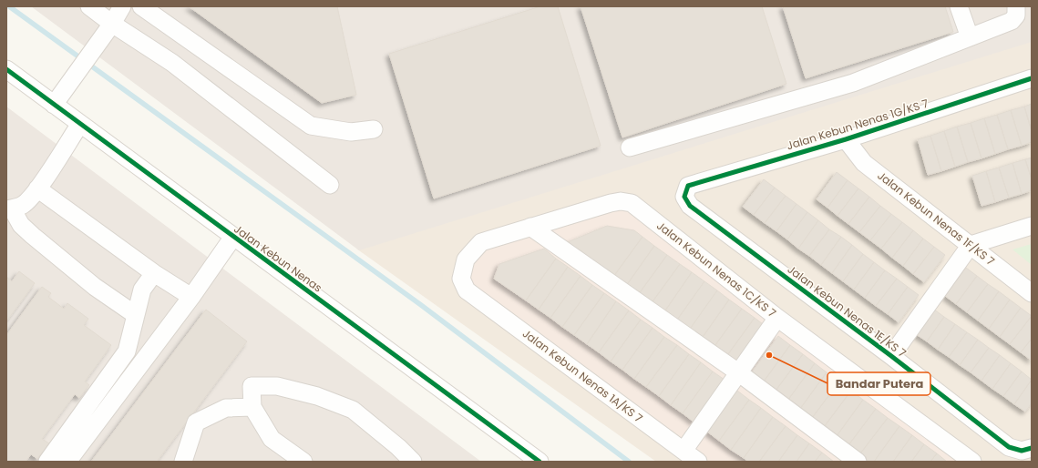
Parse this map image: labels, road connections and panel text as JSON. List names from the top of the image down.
{
  "streets": {
    "street": [
      "Jalan Kebun Nenas 1G/KS 7",
      "Jalan Kebun Nenas 1F/KS 7",
      "Jalan Kebun Nenas",
      "Jalan Kebun Nenas 1C/KS 7",
      "Jalan Kebun Nenas 1E/KS 7",
      "Jalan Kebun Nenas 1A/KS 7"
    ]
  },
  "crossings": [
    ["Jalan Kebun Nenas 1G/KS 7", "Jalan Kebun Nenas 1F/KS 7"],
    ["Jalan Kebun Nenas 1G/KS 7", "Jalan Kebun Nenas 1E/KS 7"],
    ["Jalan Kebun Nenas 1C/KS 7", "Jalan Kebun Nenas 1A/KS 7"]
  ],
  "places": ["Bandar Putera"]
}
